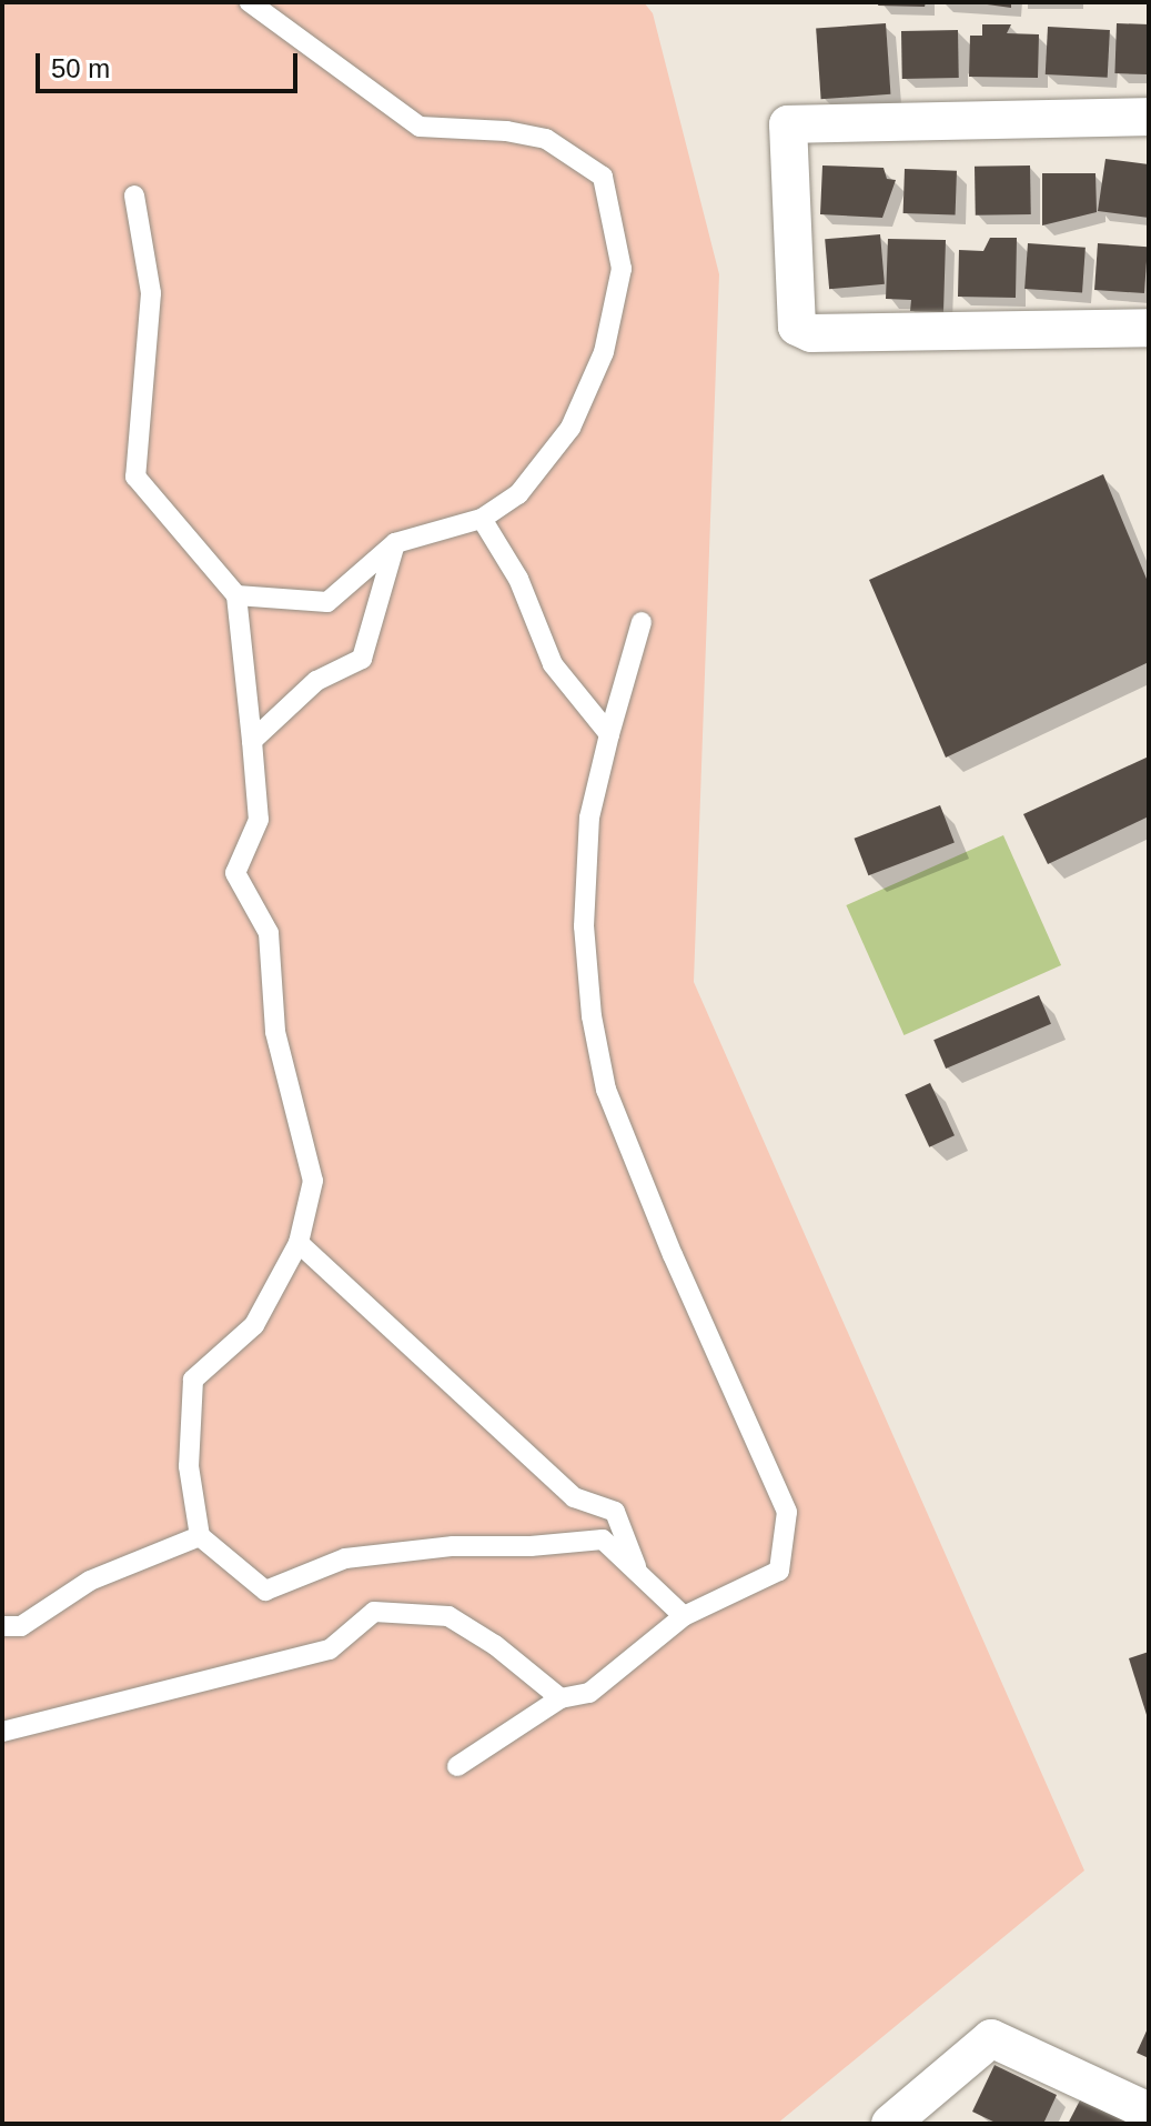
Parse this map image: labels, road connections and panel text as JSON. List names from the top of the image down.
{
  "scale_bar": "50 m"
}
